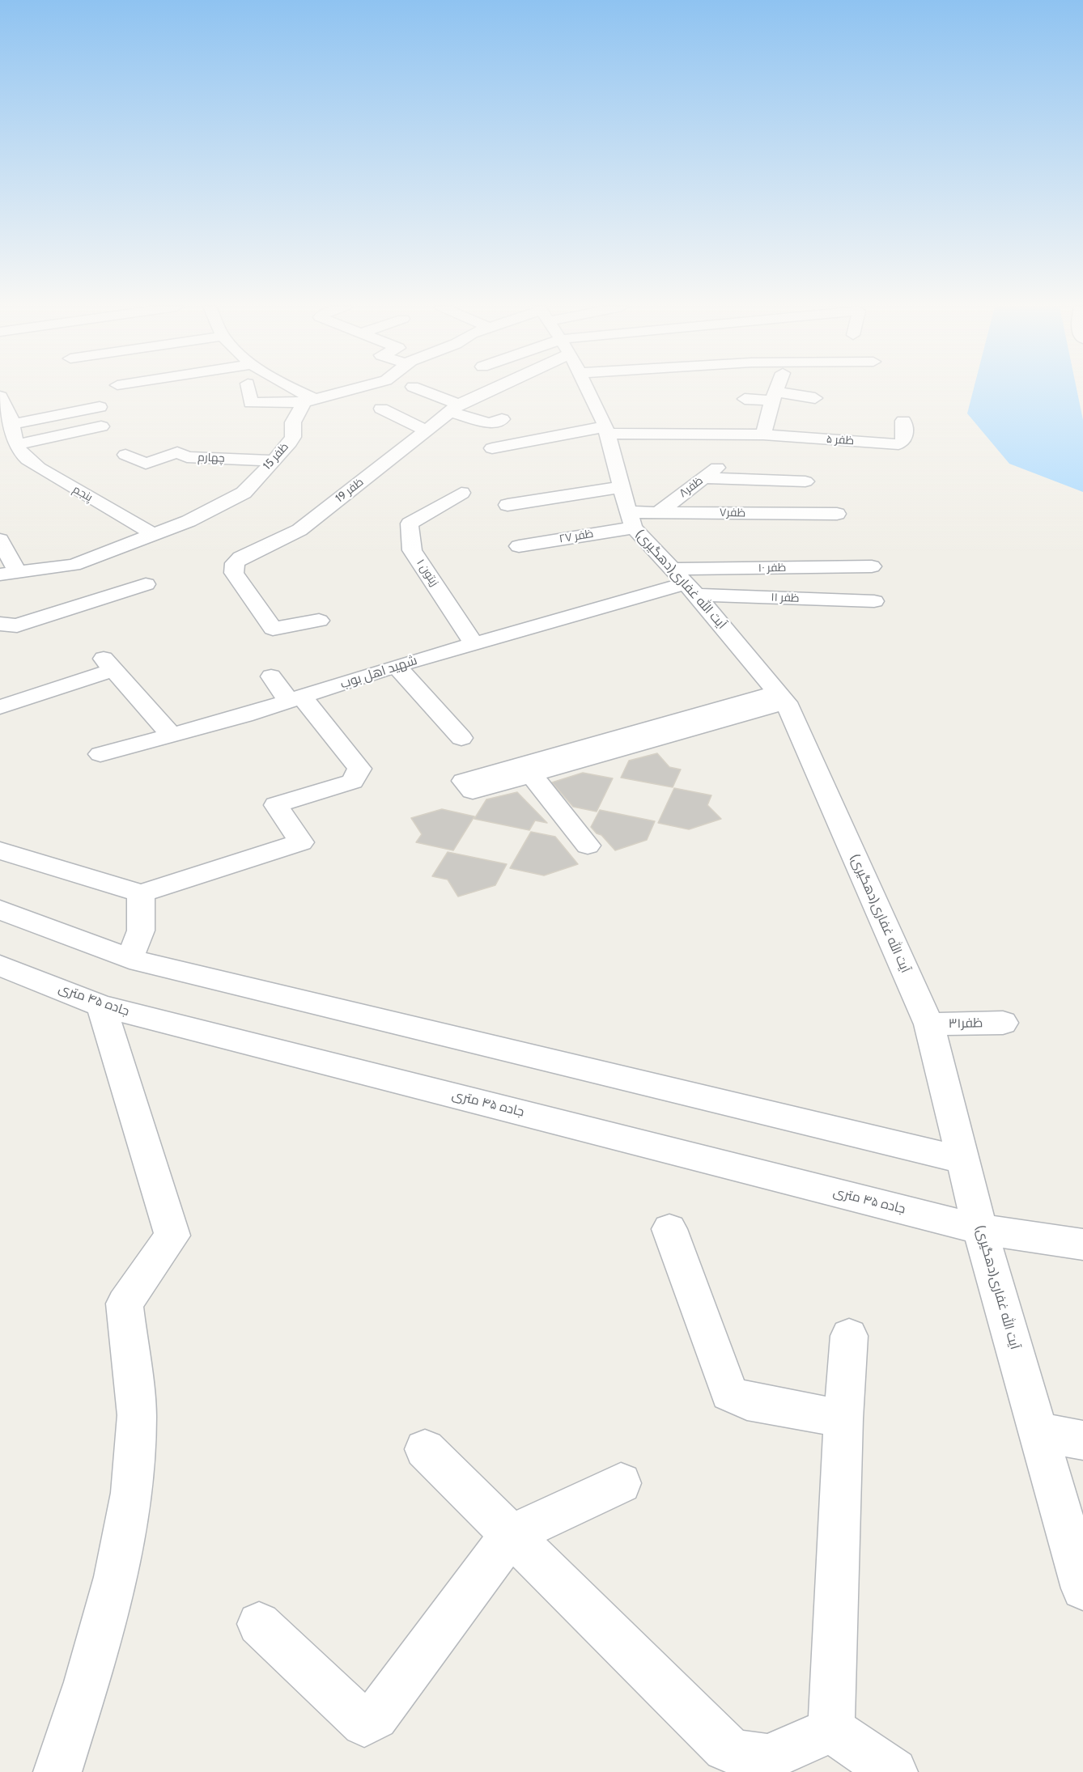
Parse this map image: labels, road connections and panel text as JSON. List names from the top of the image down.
{
  "streets": {
    "street": [
      "ظفر ۵",
      "ظفر 15",
      "چهارم",
      "ظفر۸",
      "ظفر 19",
      "پنجم",
      "ظفر۷",
      "ظفر ۲۷",
      "ظفر ۱۰",
      "زیتون ۱",
      "آیت الله غفاری(دهگیری)",
      "ظفر ۱۱",
      "شهید اهل بوب",
      "جاده ۴۵ متری",
      "ظفر۳۱"
    ]
  },
  "crossings": [
    ["ظفر ۵", "آیت الله غفاری(دهگیری)"],
    ["ظفر 15", "چهارم"],
    ["ظفر 15", "پنجم"],
    ["ظفر۸", "ظفر۷"],
    ["ظفر۷", "ظفر ۲۷"],
    ["ظفر۷", "آیت الله غفاری(دهگیری)"],
    ["ظفر ۲۷", "آیت الله غفاری(دهگیری)"],
    ["ظفر ۱۰", "آیت الله غفاری(دهگیری)"],
    ["ظفر ۱۰", "ظفر ۱۱"],
    ["ظفر ۱۰", "شهید اهل بوب"],
    ["زیتون ۱", "شهید اهل بوب"],
    ["آیت الله غفاری(دهگیری)", "ظفر ۱۱"],
    ["آیت الله غفاری(دهگیری)", "شهید اهل بوب"],
    ["آیت الله غفاری(دهگیری)", "جاده ۴۵ متری"],
    ["آیت الله غفاری(دهگیری)", "ظفر۳۱"],
    ["ظفر ۱۱", "شهید اهل بوب"]
  ]
}
